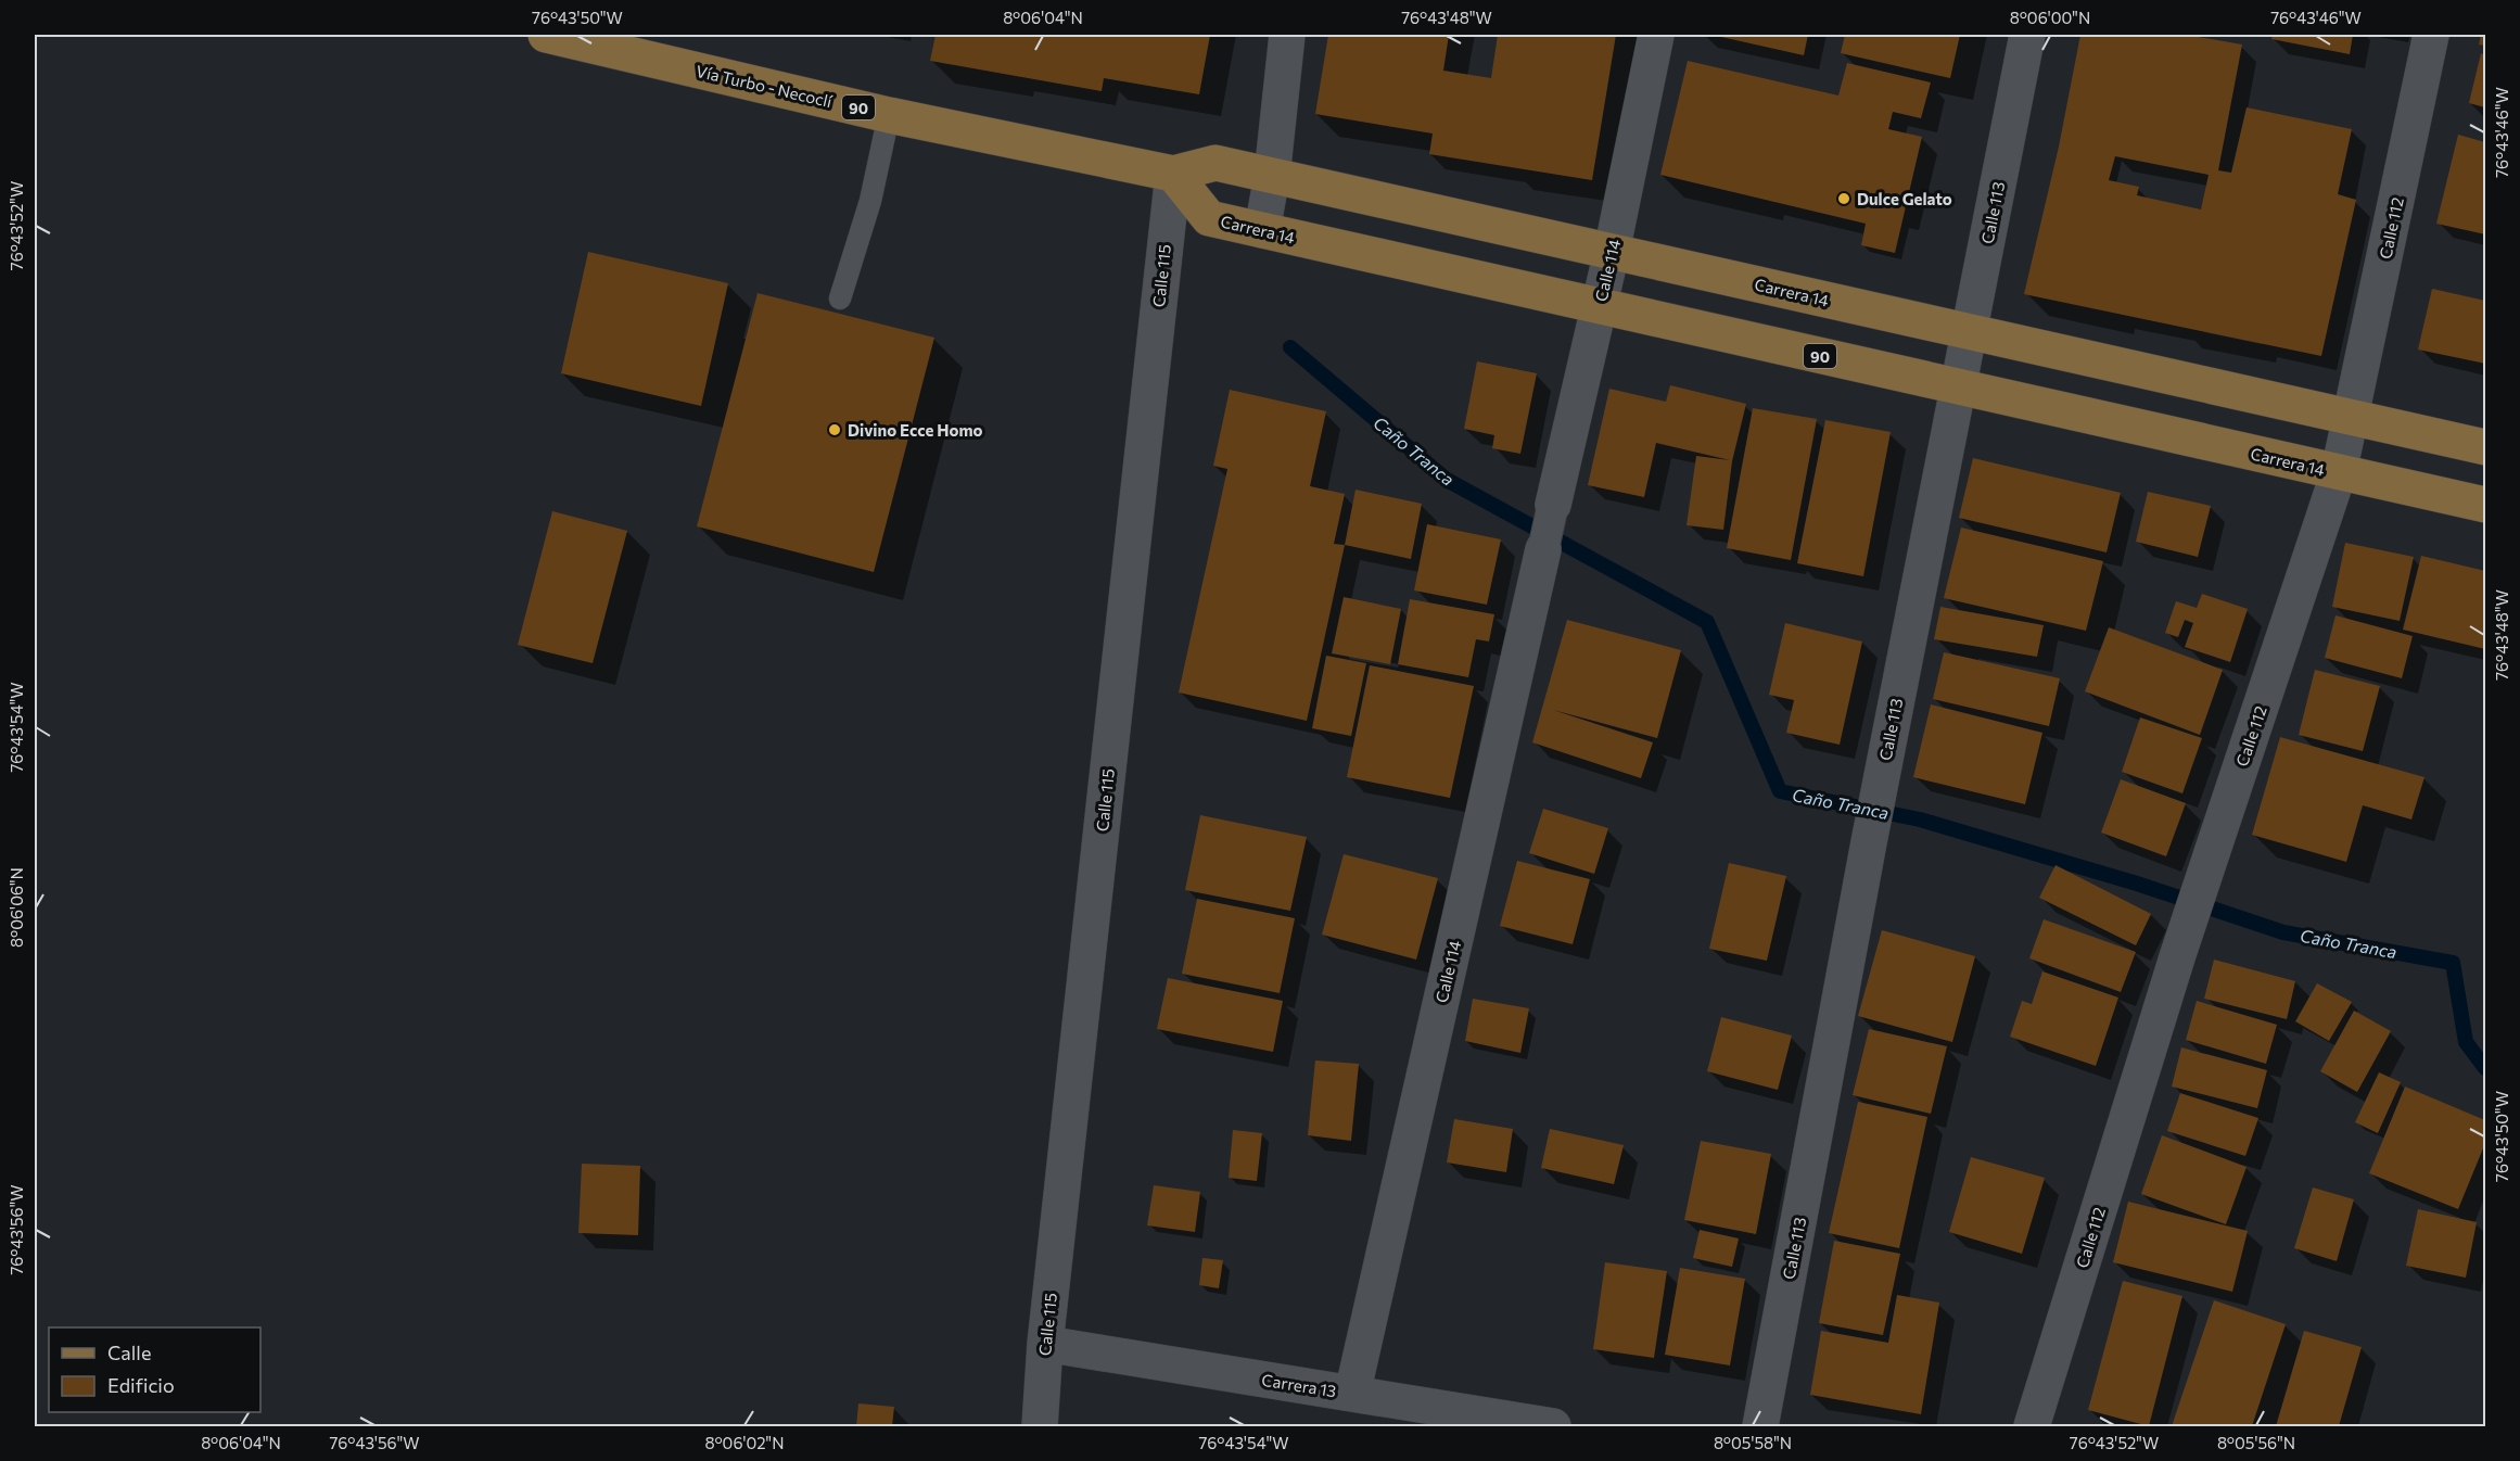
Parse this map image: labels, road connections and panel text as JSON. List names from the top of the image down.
{
  "streets": {
    "main road": ["Vía Turbo - Necoclí", "90", "Carrera 14"],
    "street": [
      "Calle 113",
      "Calle 112",
      "Calle 114",
      "Calle 115",
      "Carrera 13"
    ]
  },
  "crossings": [
    ["Vía Turbo - Necoclí", "Carrera 14"],
    ["Vía Turbo - Necoclí", "Calle 115"],
    ["Calle 113", "Carrera 14"],
    ["Calle 112", "Carrera 14"],
    ["Carrera 14", "Calle 114"],
    ["Carrera 14", "Calle 115"],
    ["Calle 114", "Carrera 13"],
    ["Calle 115", "Carrera 13"]
  ],
  "water": ["Caño Tranca"],
  "places": ["Dulce Gelato", "Divino Ecce Homo"],
  "legend": ["Calle", "Edificio"],
  "coordinates": [
    "76°43'50\"W",
    "8°06'04\"N",
    "76°43'48\"W",
    "8°06'00\"N",
    "76°43'46\"W",
    "76°43'52\"W",
    "76°43'54\"W",
    "8°06'06\"N",
    "76°43'56\"W",
    "8°06'02\"N",
    "8°05'58\"N",
    "8°05'56\"N"
  ]
}
